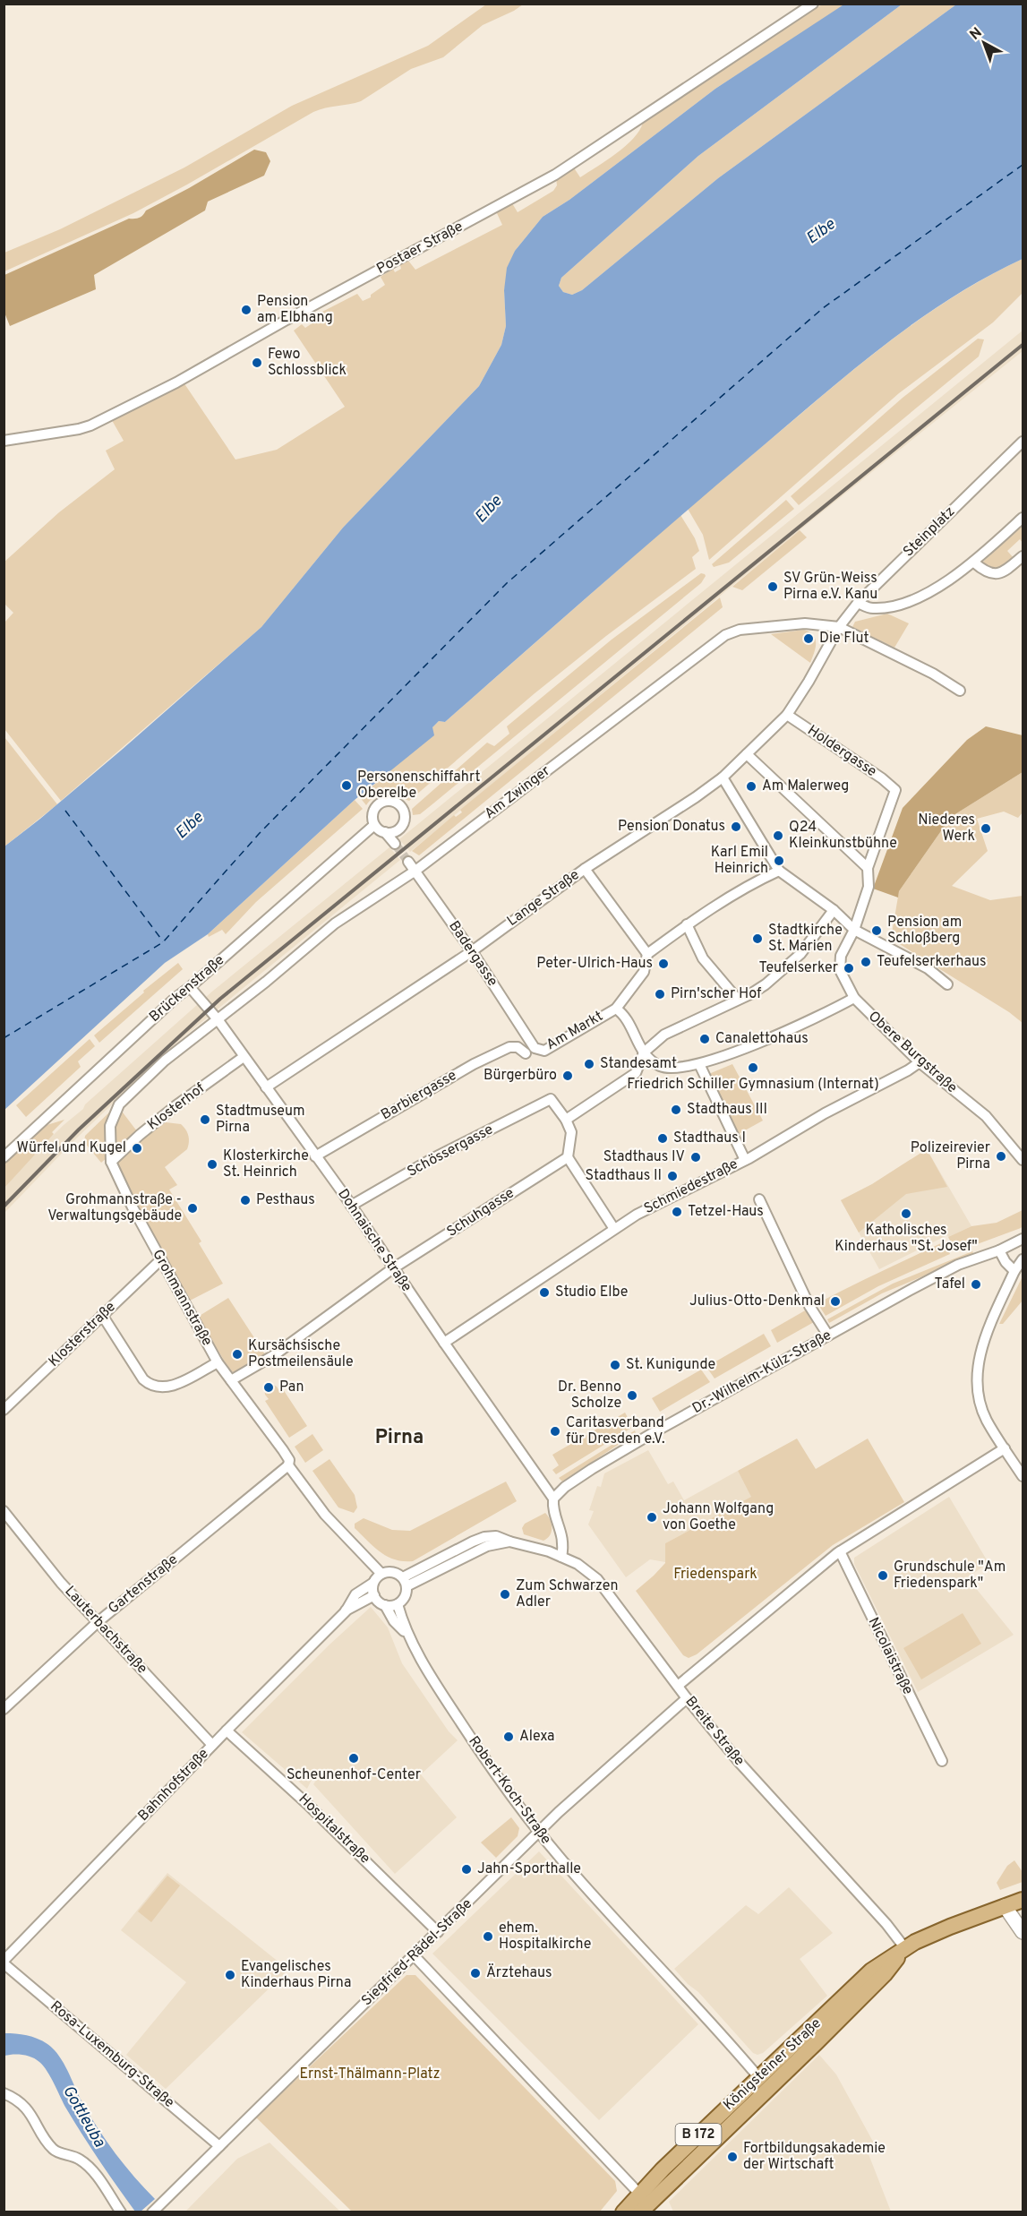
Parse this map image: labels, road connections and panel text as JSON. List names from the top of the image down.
{
  "streets": {
    "main road": ["Königsteiner Straße", "B 172"],
    "street": [
      "Postaer Straße",
      "Steinplatz",
      "Holdergasse",
      "Am Zwinger",
      "Lange Straße",
      "Badergasse",
      "Brückenstraße",
      "Am Markt",
      "Obere Burgstraße",
      "Barbiergasse",
      "Klosterhof",
      "Schössergasse",
      "Schmiedestraße",
      "Schuhgasse",
      "Dohnaische Straße",
      "Grohmannstraße",
      "Klosterstraße",
      "Dr.-Wilhelm-Külz-Straße",
      "Gartenstraße",
      "Lauterbachstraße",
      "Nicolaistraße",
      "Breite Straße",
      "Bahnhofstraße",
      "Robert-Koch-Straße",
      "Hospitalstraße",
      "Siegfried-Rädel-Straße",
      "Rosa-Luxemburg-Straße"
    ]
  },
  "crossings": [
    ["Steinplatz", "Am Zwinger"],
    ["Steinplatz", "Lange Straße"],
    ["Holdergasse", "Lange Straße"],
    ["Holdergasse", "Obere Burgstraße"],
    ["Am Zwinger", "Badergasse"],
    ["Am Zwinger", "Dohnaische Straße"],
    ["Am Zwinger", "Grohmannstraße"],
    ["Lange Straße", "Badergasse"],
    ["Lange Straße", "Dohnaische Straße"],
    ["Badergasse", "Am Markt"],
    ["Brückenstraße", "Dohnaische Straße"],
    ["Obere Burgstraße", "Schmiedestraße"],
    ["Barbiergasse", "Dohnaische Straße"],
    ["Klosterhof", "Dohnaische Straße"],
    ["Klosterhof", "Grohmannstraße"],
    ["Schössergasse", "Dohnaische Straße"],
    ["Schmiedestraße", "Dohnaische Straße"],
    ["Schuhgasse", "Dohnaische Straße"],
    ["Schuhgasse", "Grohmannstraße"],
    ["Dohnaische Straße", "Grohmannstraße"],
    ["Dohnaische Straße", "Dr.-Wilhelm-Külz-Straße"],
    ["Grohmannstraße", "Klosterstraße"],
    ["Grohmannstraße", "Gartenstraße"],
    ["Grohmannstraße", "Breite Straße"],
    ["Grohmannstraße", "Bahnhofstraße"],
    ["Grohmannstraße", "Robert-Koch-Straße"],
    ["Gartenstraße", "Lauterbachstraße"],
    ["Lauterbachstraße", "Bahnhofstraße"],
    ["Breite Straße", "Bahnhofstraße"],
    ["Breite Straße", "Robert-Koch-Straße"],
    ["Breite Straße", "Siegfried-Rädel-Straße"],
    ["Breite Straße", "Königsteiner Straße"],
    ["Bahnhofstraße", "Robert-Koch-Straße"],
    ["Bahnhofstraße", "Hospitalstraße"],
    ["Bahnhofstraße", "Rosa-Luxemburg-Straße"],
    ["Robert-Koch-Straße", "Siegfried-Rädel-Straße"],
    ["Robert-Koch-Straße", "Königsteiner Straße"],
    ["Hospitalstraße", "Siegfried-Rädel-Straße"],
    ["Siegfried-Rädel-Straße", "Rosa-Luxemburg-Straße"],
    ["Königsteiner Straße", "B 172"]
  ],
  "districts": ["Pirna"],
  "water": ["Elbe", "Gottleuba"],
  "parks": ["Friedenspark", "Ernst-Thälmann-Platz"],
  "places": [
    "Pension am Elbhang",
    "Fewo Schlossblick",
    "SV Grün-Weiss Pirna e.V. Kanu",
    "Die Flut",
    "Personenschiffahrt Oberelbe",
    "Am Malerweg",
    "Pension Donatus",
    "Niederes Werk",
    "Q24 Kleinkunstbühne",
    "Karl Emil Heinrich",
    "Pension am Schloßberg",
    "Stadtkirche St. Marien",
    "Teufelserkerhaus",
    "Peter-Ulrich-Haus",
    "Teufelserker",
    "Pirn'scher Hof",
    "Canalettohaus",
    "Standesamt",
    "Friedrich Schiller Gymnasium (Internat)",
    "Bürgerbüro",
    "Stadthaus III",
    "Stadtmuseum Pirna",
    "Stadthaus I",
    "Würfel und Kugel",
    "Polizeirevier Pirna",
    "Stadthaus IV",
    "Klosterkirche St. Heinrich",
    "Stadthaus II",
    "Pesthaus",
    "Grohmannstraße - Verwaltungsgebäude",
    "Tetzel-Haus",
    "Katholisches Kinderhaus \"St. Josef\"",
    "Tafel",
    "Studio Elbe",
    "Julius-Otto-Denkmal",
    "Kursächsische Postmeilensäule",
    "St. Kunigunde",
    "Pan",
    "Dr. Benno Scholze",
    "Caritasverband für Dresden e.V.",
    "Johann Wolfgang von Goethe",
    "Grundschule \"Am Friedenspark\"",
    "Zum Schwarzen Adler",
    "Alexa",
    "Scheunenhof-Center",
    "Jahn-Sporthalle",
    "ehem. Hospitalkirche",
    "Ärztehaus",
    "Evangelisches Kinderhaus Pirna",
    "Fortbildungsakademie der Wirtschaft"
  ],
  "north": "top left"
}
